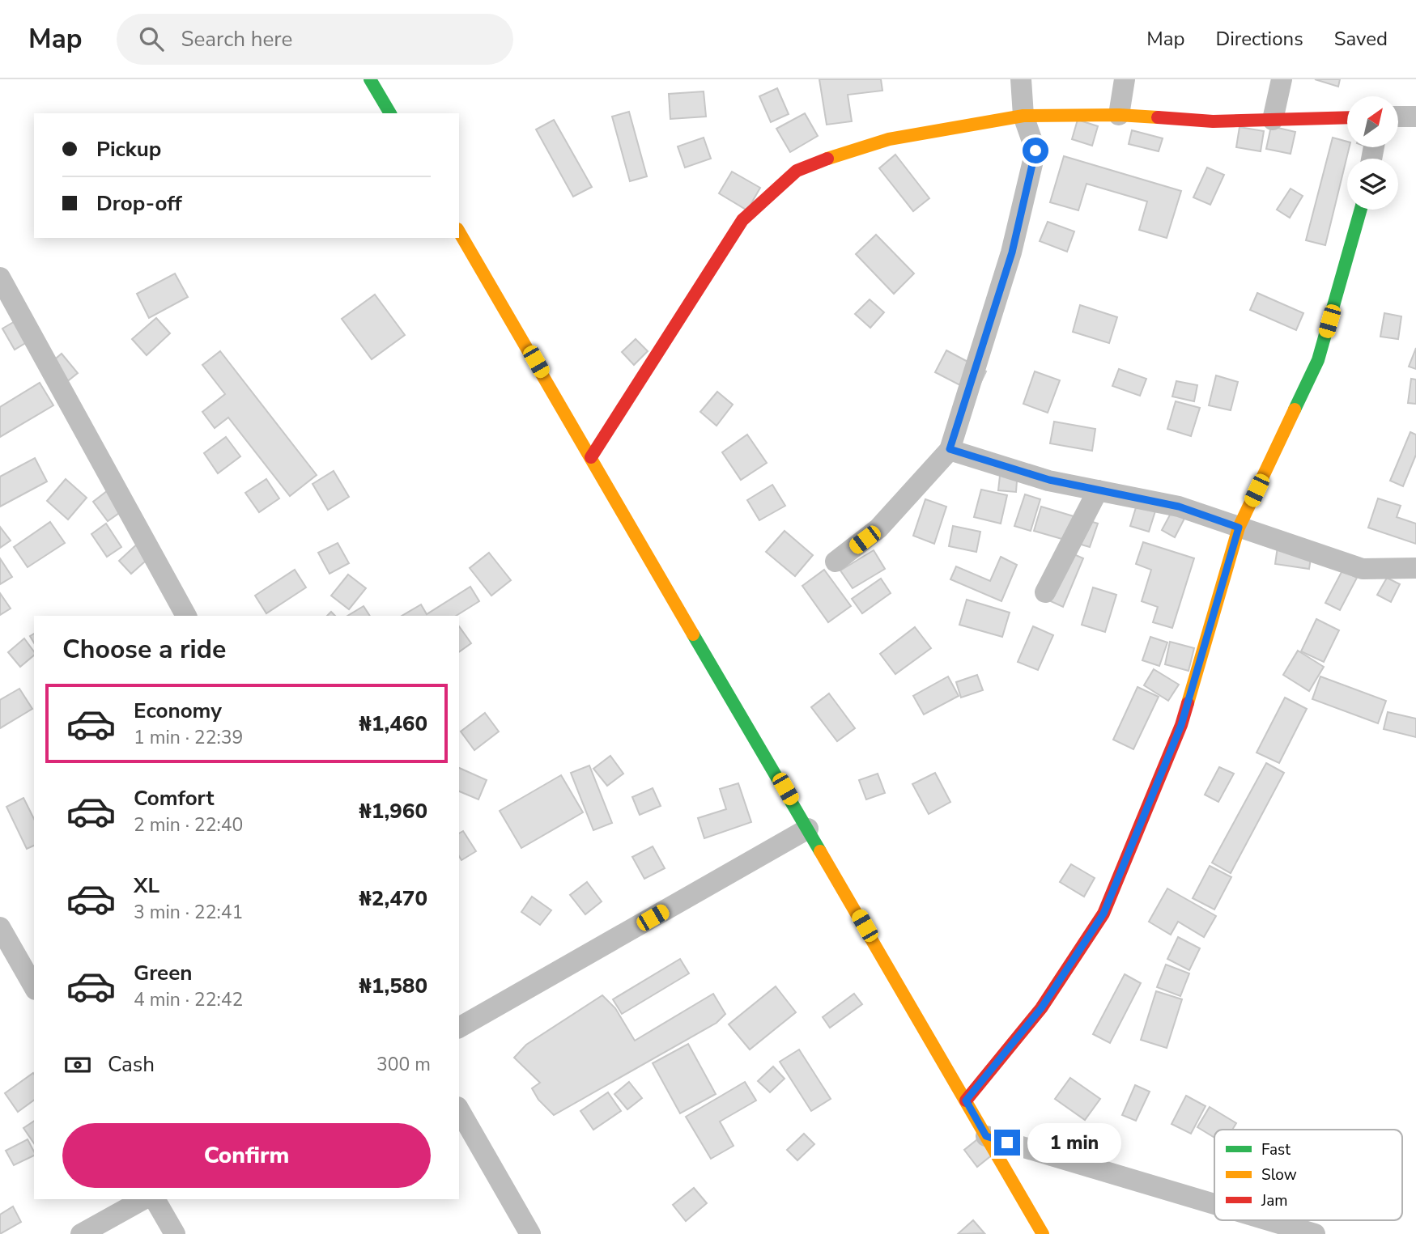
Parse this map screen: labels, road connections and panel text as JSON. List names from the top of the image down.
{
  "legend": ["Fast", "Slow", "Jam"],
  "north": "top right",
  "page": {
    "header": "Map",
    "search": "Search here",
    "nav": ["Map", "Directions", "Saved"],
    "banner": ["Pickup", "Drop-off"],
    "heading": "Choose a ride",
    "list": [
      {
        "name": "Economy",
        "note": "1 min · 22:39",
        "value": "₦1,460"
      },
      {
        "name": "Comfort",
        "note": "2 min · 22:40",
        "value": "₦1,960"
      },
      {
        "name": "XL",
        "note": "3 min · 22:41",
        "value": "₦2,470"
      },
      {
        "name": "Green",
        "note": "4 min · 22:42",
        "value": "₦1,580"
      }
    ],
    "pay": ["Cash", "300 m"],
    "buttons": "Confirm",
    "bubble": "1 min"
  }
}
